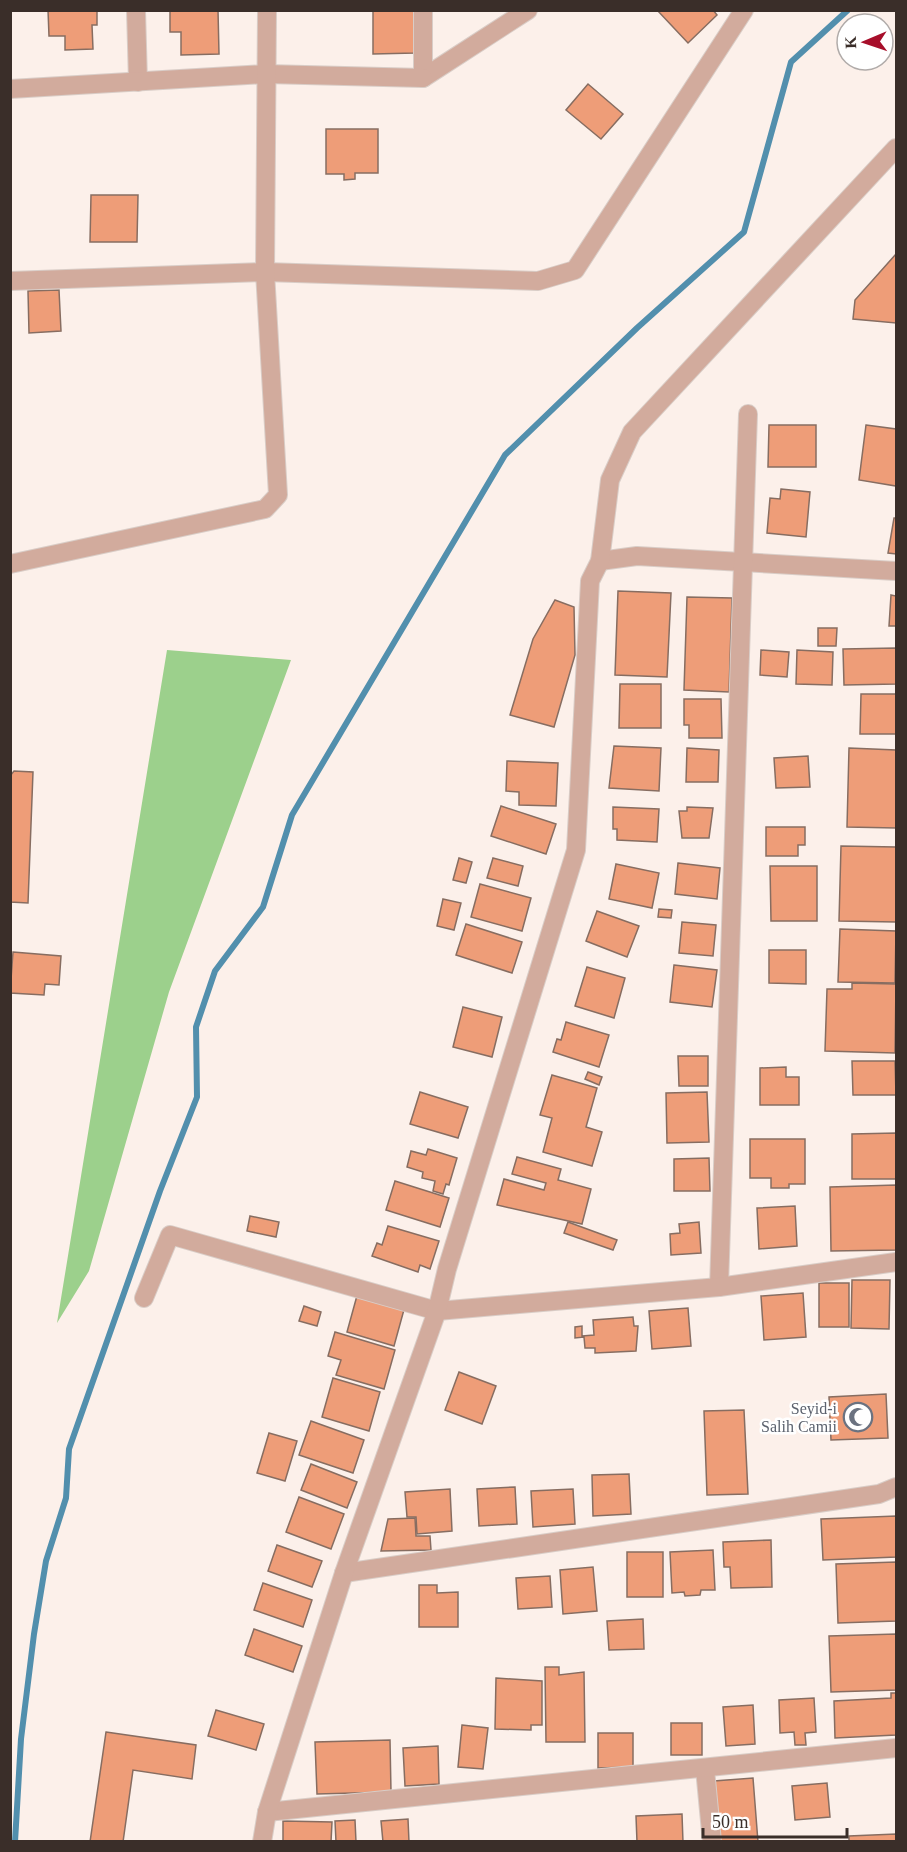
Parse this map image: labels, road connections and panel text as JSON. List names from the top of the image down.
{
  "places": {
    "mosque": ["Seyid-i Salih Camii"]
  },
  "scale_bar": "50 m",
  "north": "left"
}
